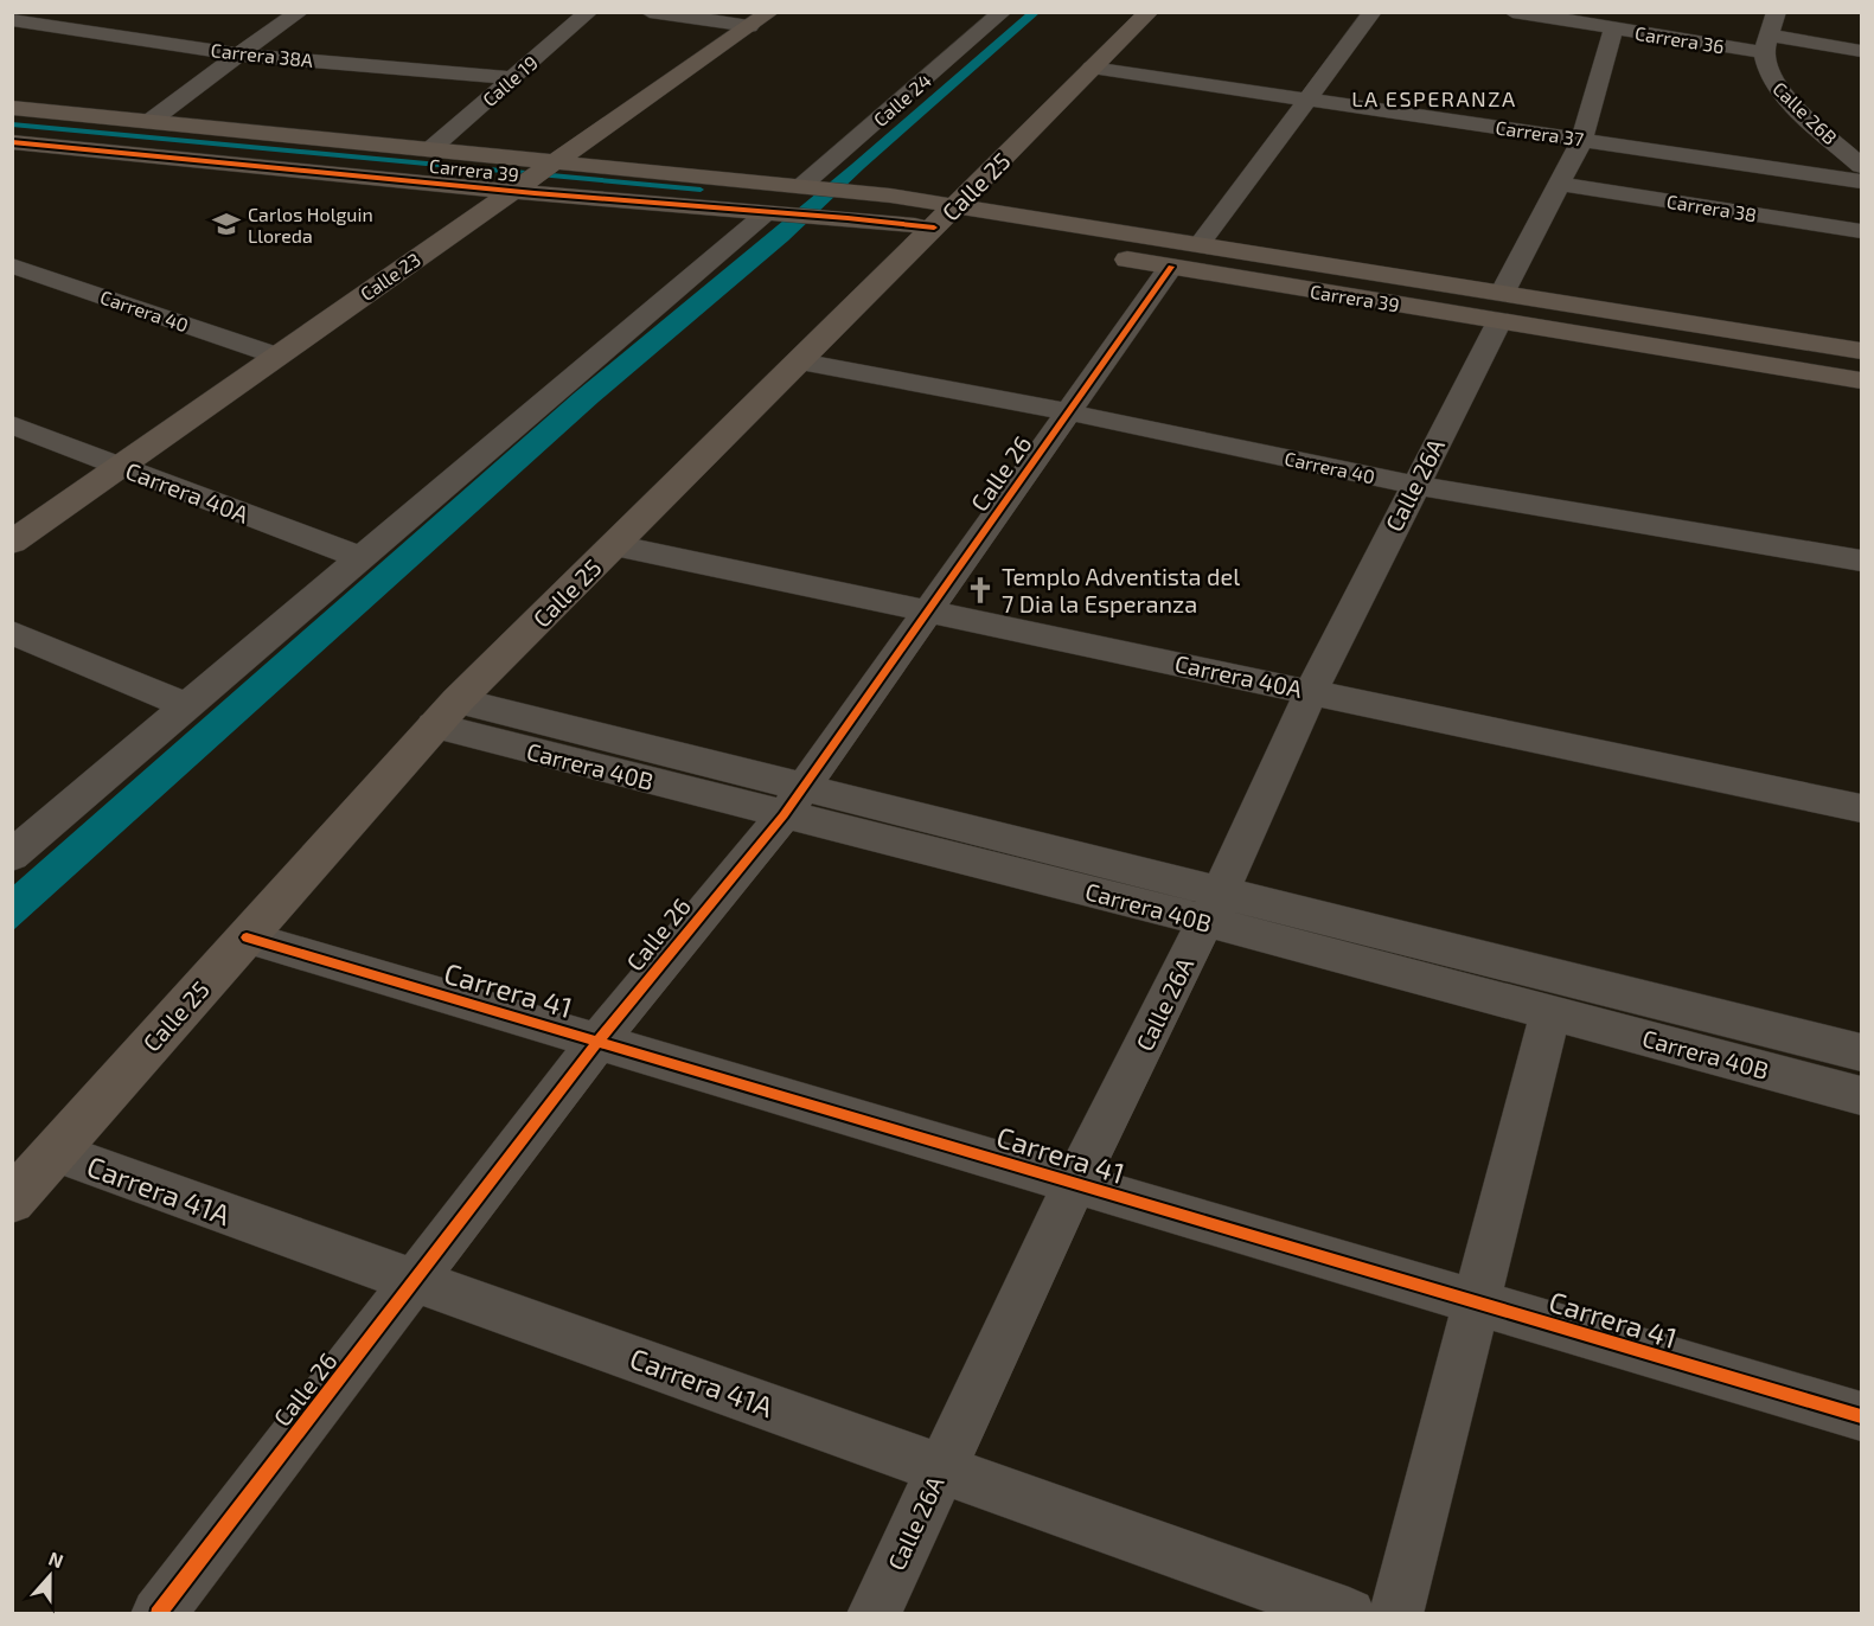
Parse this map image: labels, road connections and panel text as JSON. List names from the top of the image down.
{
  "streets": {
    "main road": ["Carrera 39", "Calle 25", "Calle 23"],
    "street": [
      "Carrera 36",
      "Carrera 38A",
      "Calle 19",
      "Calle 24",
      "Calle 26B",
      "Carrera 37",
      "Carrera 38",
      "Carrera 40",
      "Calle 26",
      "Calle 26A",
      "Carrera 40A",
      "Carrera 40B",
      "Carrera 41",
      "Carrera 41A"
    ]
  },
  "crossings": [
    ["Carrera 36", "Calle 26B"],
    ["Carrera 36", "Calle 26A"],
    ["Carrera 38A", "Calle 19"],
    ["Calle 19", "Carrera 39"],
    ["Calle 24", "Carrera 39"],
    ["Carrera 37", "Calle 25"],
    ["Carrera 37", "Calle 26A"],
    ["Carrera 39", "Calle 25"],
    ["Carrera 39", "Calle 23"],
    ["Carrera 39", "Calle 26"],
    ["Carrera 39", "Calle 26A"],
    ["Calle 25", "Carrera 40"],
    ["Calle 25", "Carrera 40A"],
    ["Calle 25", "Carrera 40B"],
    ["Calle 25", "Carrera 41"],
    ["Calle 25", "Carrera 41A"],
    ["Carrera 38", "Calle 26A"],
    ["Calle 23", "Carrera 40"],
    ["Calle 23", "Carrera 40A"],
    ["Carrera 40", "Calle 26"],
    ["Carrera 40", "Calle 26A"],
    ["Calle 26", "Carrera 40A"],
    ["Calle 26", "Carrera 40B"],
    ["Calle 26", "Carrera 41"],
    ["Calle 26", "Carrera 41A"],
    ["Calle 26A", "Carrera 40A"],
    ["Calle 26A", "Carrera 40B"],
    ["Calle 26A", "Carrera 41"],
    ["Calle 26A", "Carrera 41A"]
  ],
  "districts": ["LA ESPERANZA"],
  "places": {
    "school or university": ["Carlos Holguin Lloreda"],
    "church": ["Templo Adventista del 7 Dia la Esperanza"]
  },
  "north": "top"
}
